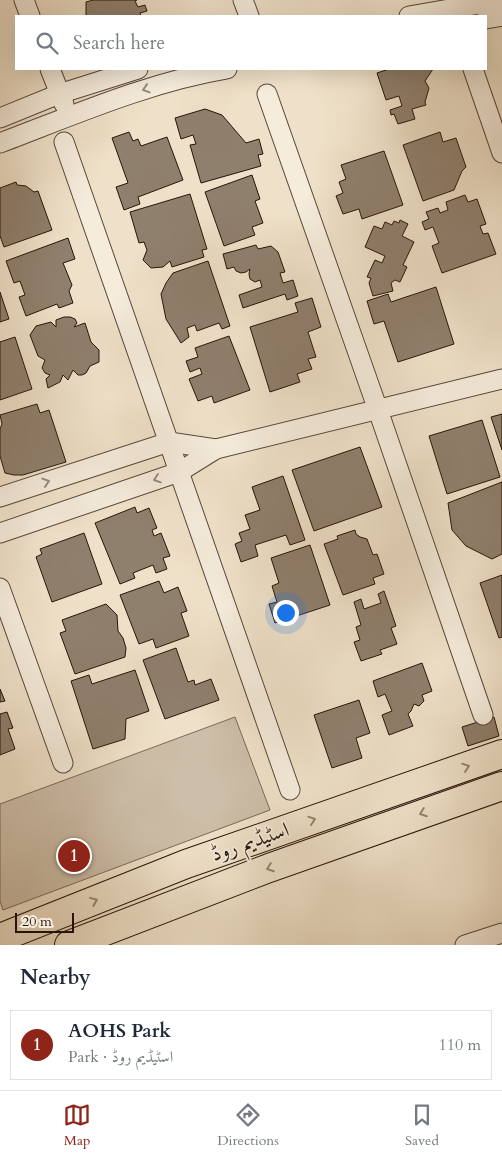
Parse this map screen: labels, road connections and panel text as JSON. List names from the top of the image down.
{
  "streets": {
    "main road": ["اسٹیڈیم روڈ"]
  },
  "scale_bar": "20 m",
  "page": {
    "search": "Search here",
    "pins": "1",
    "scale": "20 m",
    "heading": "Nearby",
    "list": [
      {
        "mark": "1",
        "name": "AOHS Park",
        "note": "Park · اسٹیڈیم روڈ",
        "value": "110 m"
      }
    ],
    "nav": ["Map", "Directions", "Saved"]
  }
}
